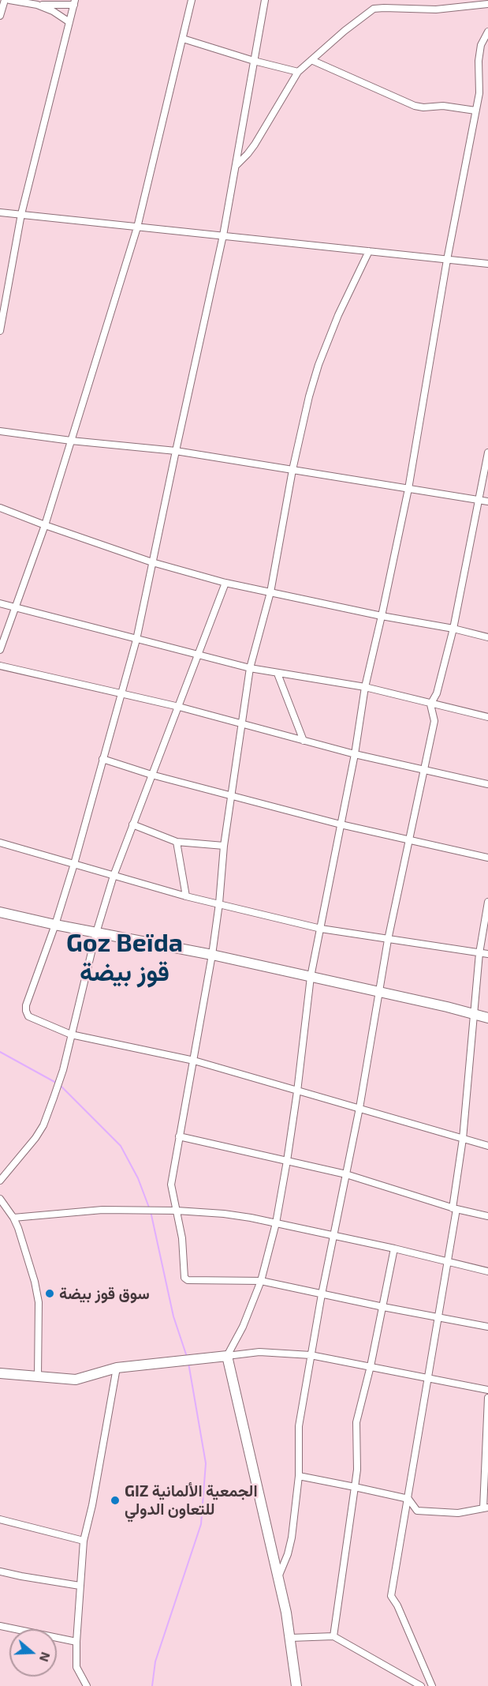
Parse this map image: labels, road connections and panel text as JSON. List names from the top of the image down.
{
  "districts": ["Goz Beïda قوز بيضة"],
  "places": ["سوق قوز بيضة", "GIZ الجمعية الألمانية للتعاون الدولي"],
  "north": "right"
}
